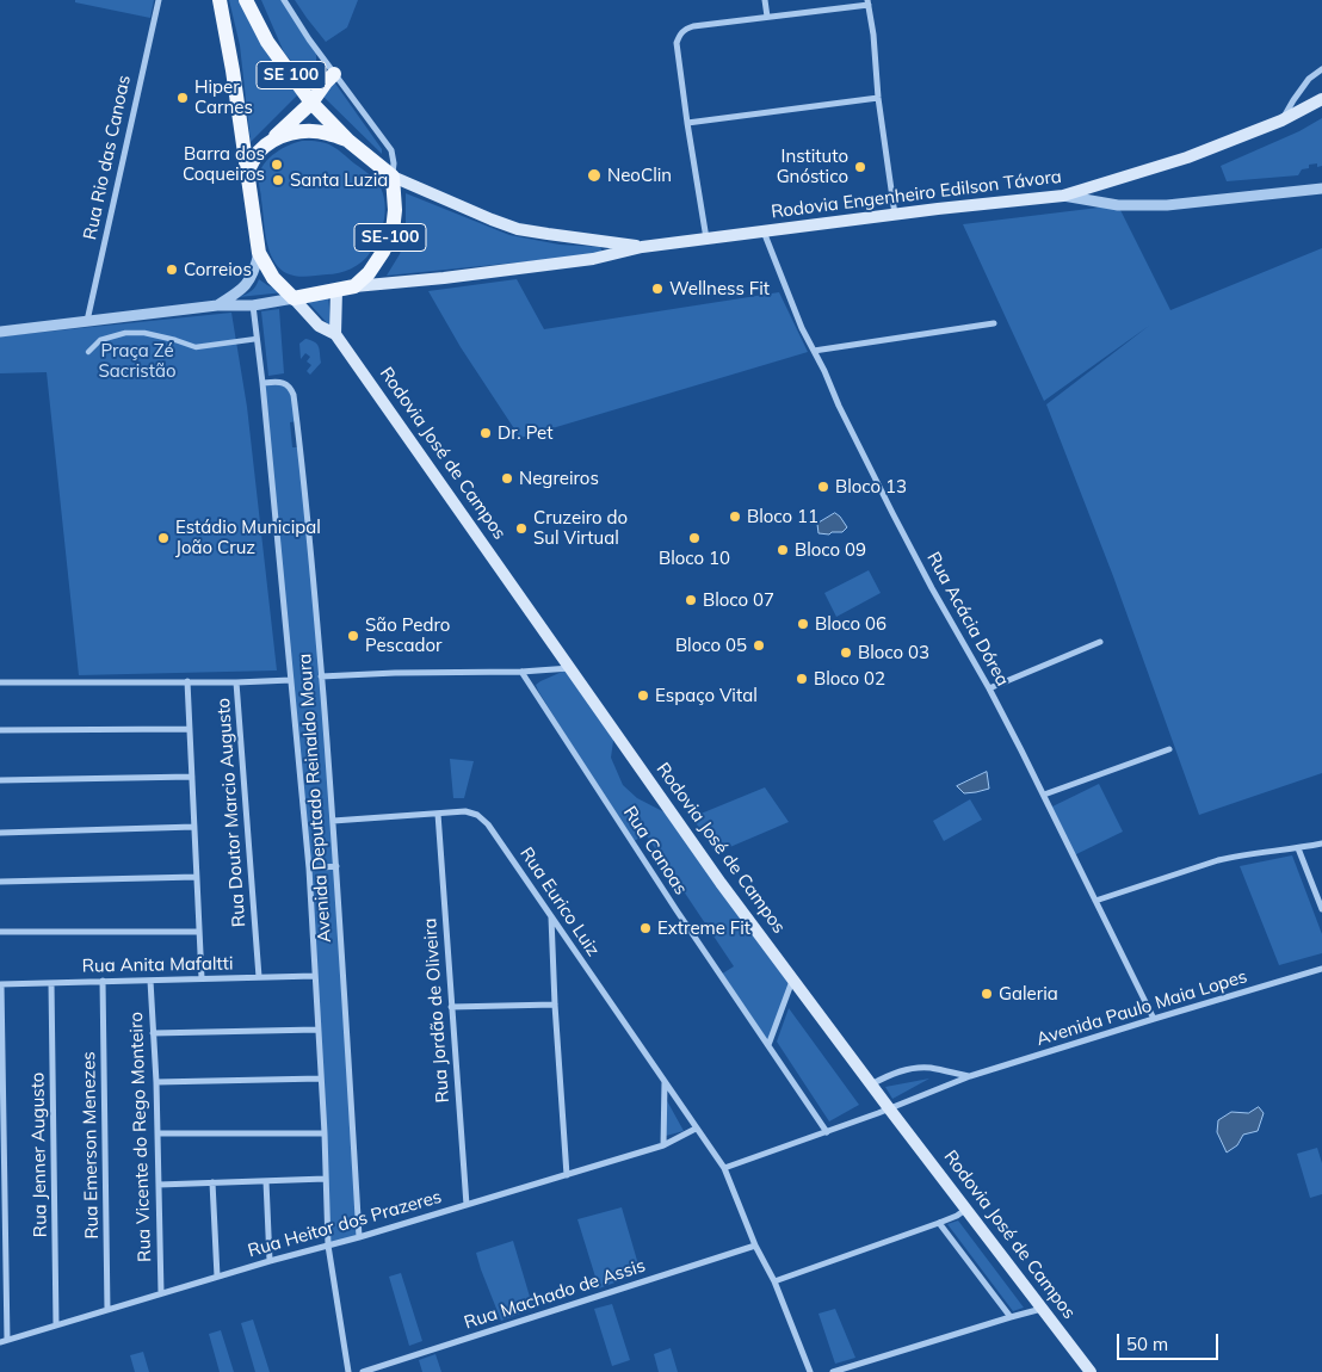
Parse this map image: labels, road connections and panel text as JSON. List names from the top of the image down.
{
  "streets": {
    "main road": [
      "SE 100",
      "Rodovia Engenheiro Edilson Távora",
      "SE-100",
      "Rodovia José de Campos"
    ],
    "street": [
      "Rua Rio das Canoas",
      "Rua Acácia Dórea",
      "Avenida Deputado Reinaldo Moura",
      "Rua Doutor Marcio Augusto",
      "Rua Canoas",
      "Rua Eurico Luiz",
      "Rua Anita Mafaltti",
      "Avenida Paulo Maia Lopes",
      "Rua Jordão de Oliveira",
      "Rua Vicente do Rego Monteiro",
      "Rua Emerson Menezes",
      "Rua Jenner Augusto",
      "Rua Heitor dos Prazeres",
      "Rua Machado de Assis"
    ]
  },
  "crossings": [
    ["SE 100", "Rodovia Engenheiro Edilson Távora"],
    ["SE 100", "SE-100"],
    ["SE 100", "Rodovia José de Campos"],
    ["Rodovia Engenheiro Edilson Távora", "SE-100"],
    ["Rodovia Engenheiro Edilson Távora", "Rodovia José de Campos"],
    ["Rodovia Engenheiro Edilson Távora", "Rua Acácia Dórea"],
    ["SE-100", "Rodovia José de Campos"],
    ["Rodovia José de Campos", "Avenida Paulo Maia Lopes"],
    ["Rua Acácia Dórea", "Avenida Paulo Maia Lopes"],
    ["Avenida Deputado Reinaldo Moura", "Rua Eurico Luiz"],
    ["Avenida Deputado Reinaldo Moura", "Rua Anita Mafaltti"],
    ["Avenida Deputado Reinaldo Moura", "Rua Heitor dos Prazeres"],
    ["Rua Doutor Marcio Augusto", "Rua Anita Mafaltti"],
    ["Rua Canoas", "Avenida Paulo Maia Lopes"],
    ["Rua Eurico Luiz", "Avenida Paulo Maia Lopes"],
    ["Rua Eurico Luiz", "Rua Jordão de Oliveira"],
    ["Rua Eurico Luiz", "Rua Heitor dos Prazeres"],
    ["Rua Eurico Luiz", "Rua Machado de Assis"],
    ["Rua Anita Mafaltti", "Rua Vicente do Rego Monteiro"],
    ["Rua Anita Mafaltti", "Rua Emerson Menezes"],
    ["Rua Anita Mafaltti", "Rua Jenner Augusto"],
    ["Rua Jordão de Oliveira", "Rua Heitor dos Prazeres"],
    ["Rua Vicente do Rego Monteiro", "Rua Heitor dos Prazeres"],
    ["Rua Emerson Menezes", "Rua Heitor dos Prazeres"],
    ["Rua Jenner Augusto", "Rua Heitor dos Prazeres"]
  ],
  "parks": ["Praça Zé Sacristão"],
  "places": [
    "Hiper Carnes",
    "Barra dos Coqueiros",
    "Instituto Gnóstico",
    "NeoClin",
    "Santa Luzia",
    "Correios",
    "Wellness Fit",
    "Dr. Pet",
    "Negreiros",
    "Bloco 13",
    "Bloco 11",
    "Cruzeiro do Sul Virtual",
    "Estádio Municipal João Cruz",
    "Bloco 10",
    "Bloco 09",
    "Bloco 07",
    "Bloco 06",
    "São Pedro Pescador",
    "Bloco 05",
    "Bloco 03",
    "Bloco 02",
    "Espaço Vital",
    "Extreme Fit",
    "Galeria"
  ],
  "scale_bar": "50 m"
}
